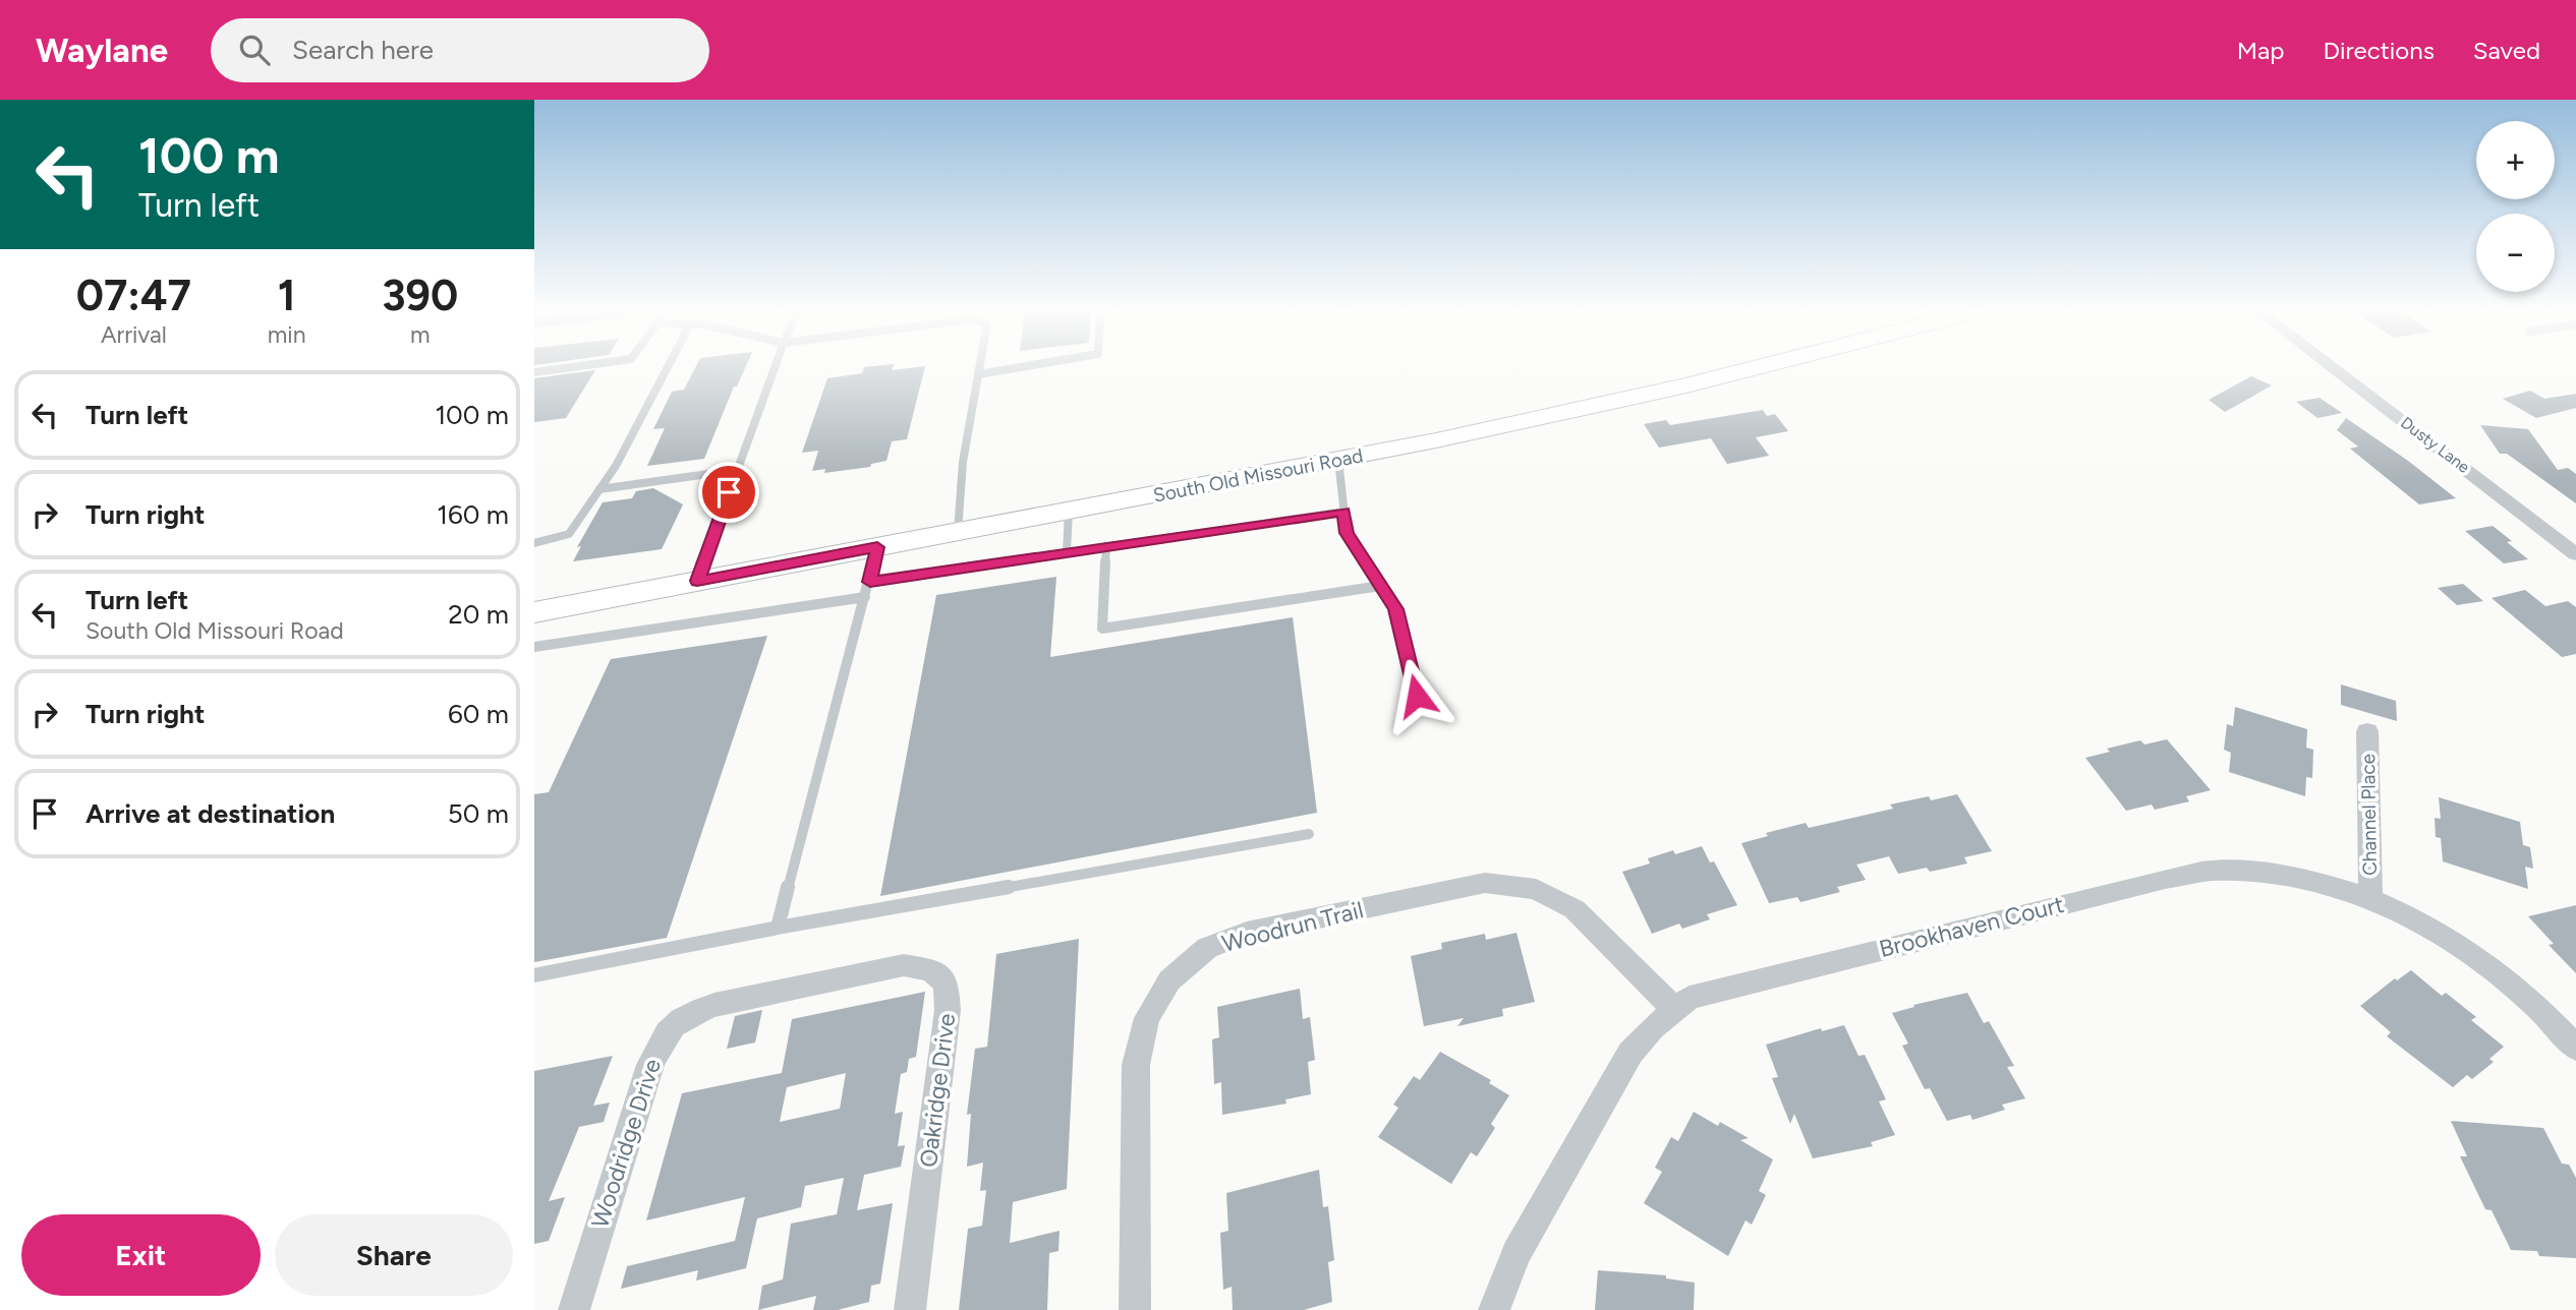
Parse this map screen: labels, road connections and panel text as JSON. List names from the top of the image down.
{
  "streets": {
    "main road": ["South Old Missouri Road"],
    "street": [
      "Dusty Lane",
      "Channel Place",
      "Woodrun Trail",
      "Brookhaven Court",
      "Oakridge Drive",
      "Woodridge Drive"
    ]
  },
  "crossings": [
    ["Channel Place", "Brookhaven Court"],
    ["Woodrun Trail", "Brookhaven Court"],
    ["Oakridge Drive", "Woodridge Drive"]
  ],
  "page": {
    "header": "Waylane",
    "search": "Search here",
    "nav": ["Map", "Directions", "Saved"],
    "turn": ["100 m", "Turn left"],
    "map_buttons": ["+", "−"],
    "eta": [
      "07:47",
      "Arrival",
      "1",
      "min",
      "390",
      "m"
    ],
    "list": [
      {
        "name": "Turn left",
        "value": "100 m"
      },
      {
        "name": "Turn right",
        "value": "160 m"
      },
      {
        "name": "Turn left",
        "note": "South Old Missouri Road",
        "value": "20 m"
      },
      {
        "name": "Turn right",
        "value": "60 m"
      },
      {
        "name": "Arrive at destination",
        "value": "50 m"
      }
    ],
    "buttons": ["Exit", "Share"]
  }
}
